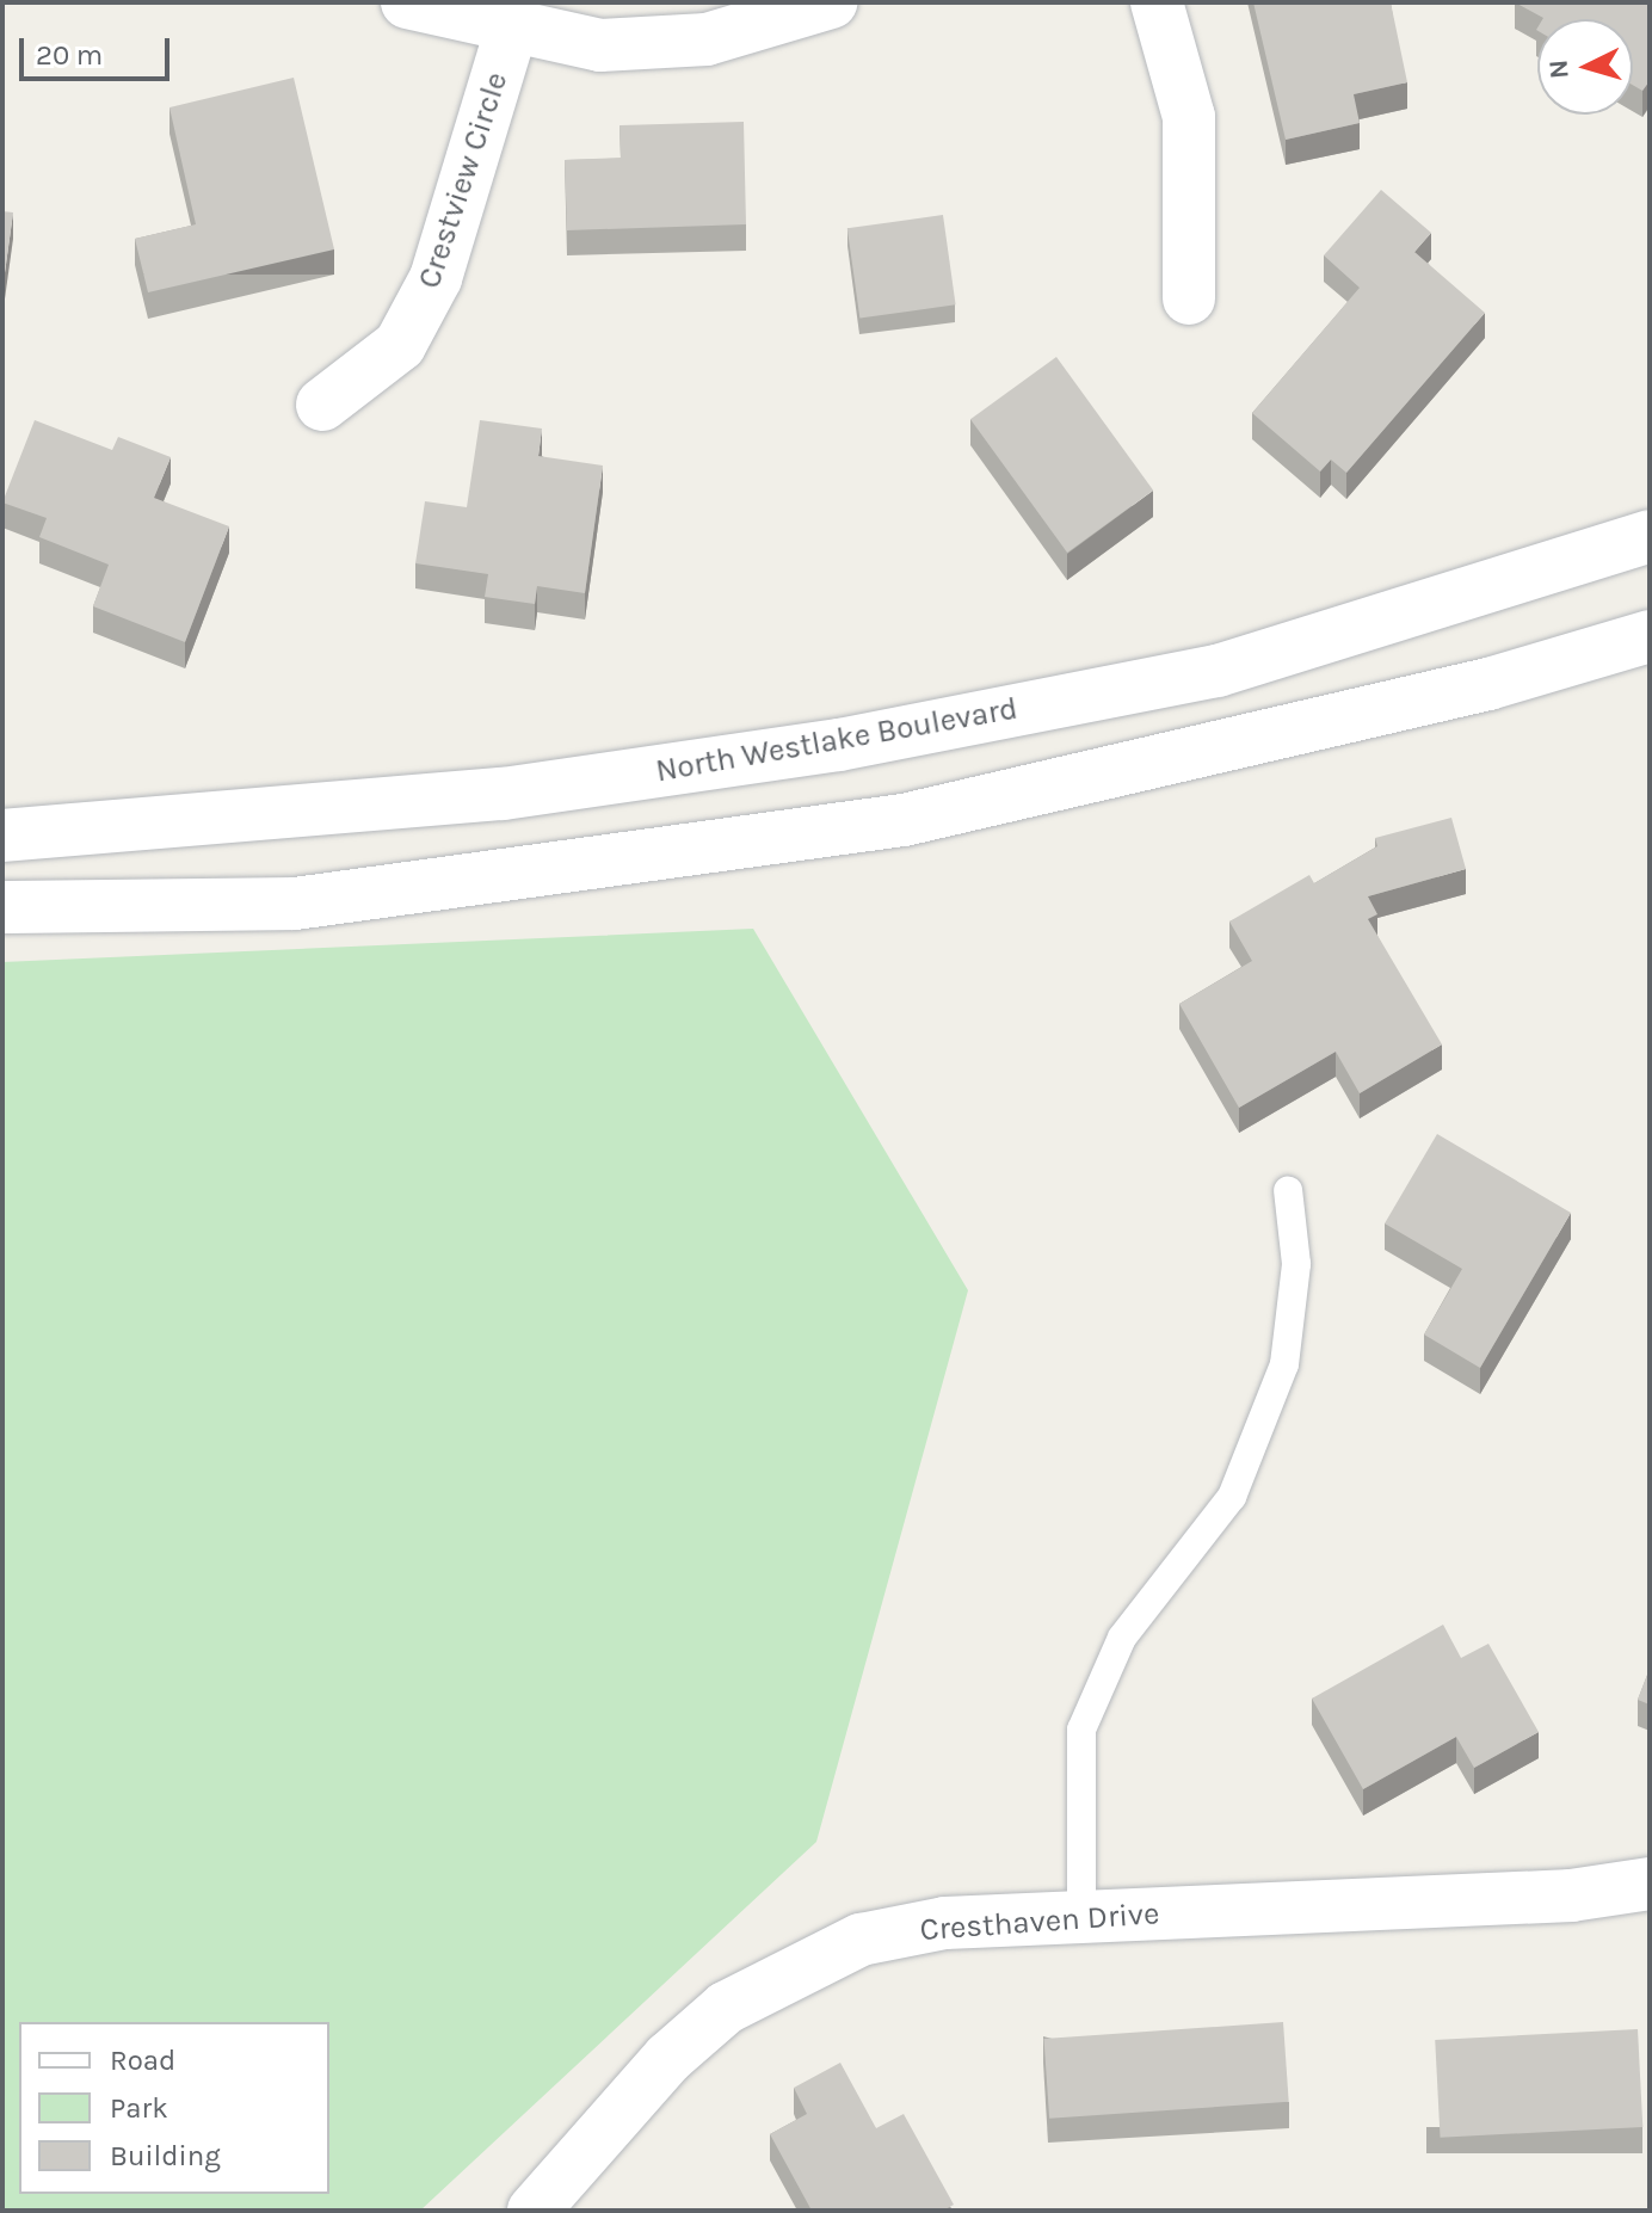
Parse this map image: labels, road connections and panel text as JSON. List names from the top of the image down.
{
  "streets": {
    "main road": ["Crestview Circle", "North Westlake Boulevard", "Cresthaven Drive"]
  },
  "legend": ["Road", "Park", "Building"],
  "scale_bar": "20 m",
  "north": "left"
}
